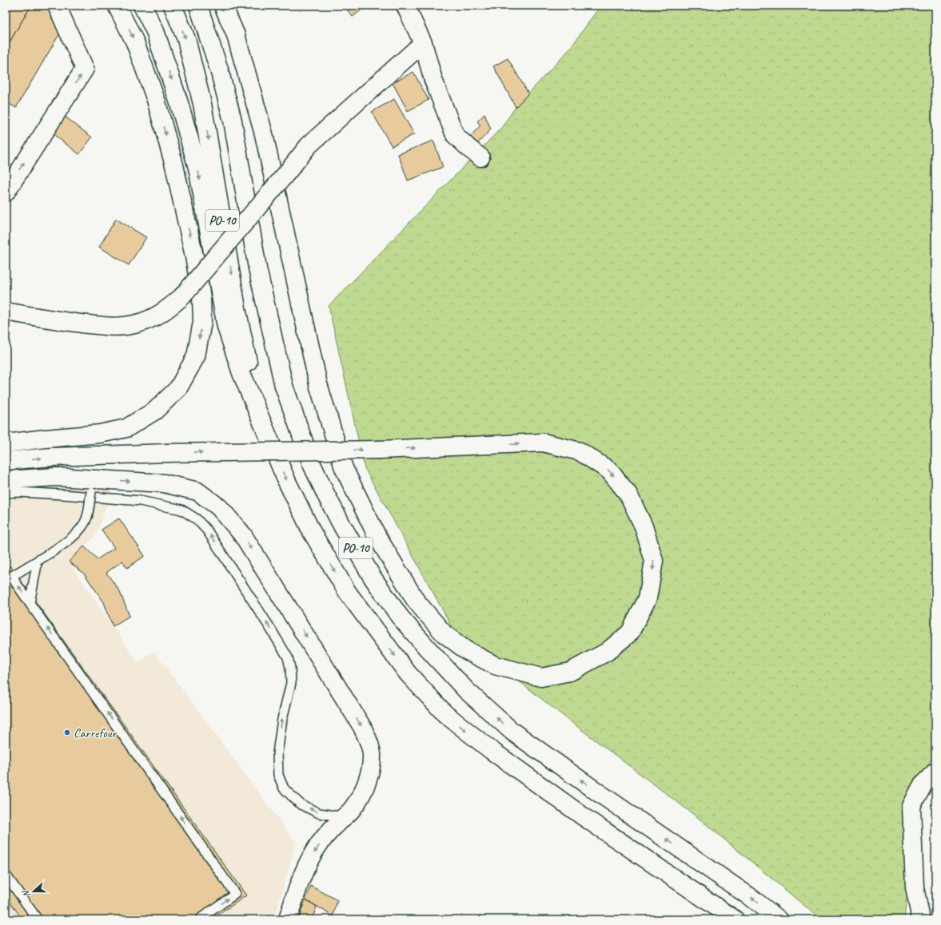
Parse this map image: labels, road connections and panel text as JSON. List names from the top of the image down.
{
  "streets": {
    "main road": ["PO-10"]
  },
  "places": ["Carrefour"],
  "north": "left"
}
